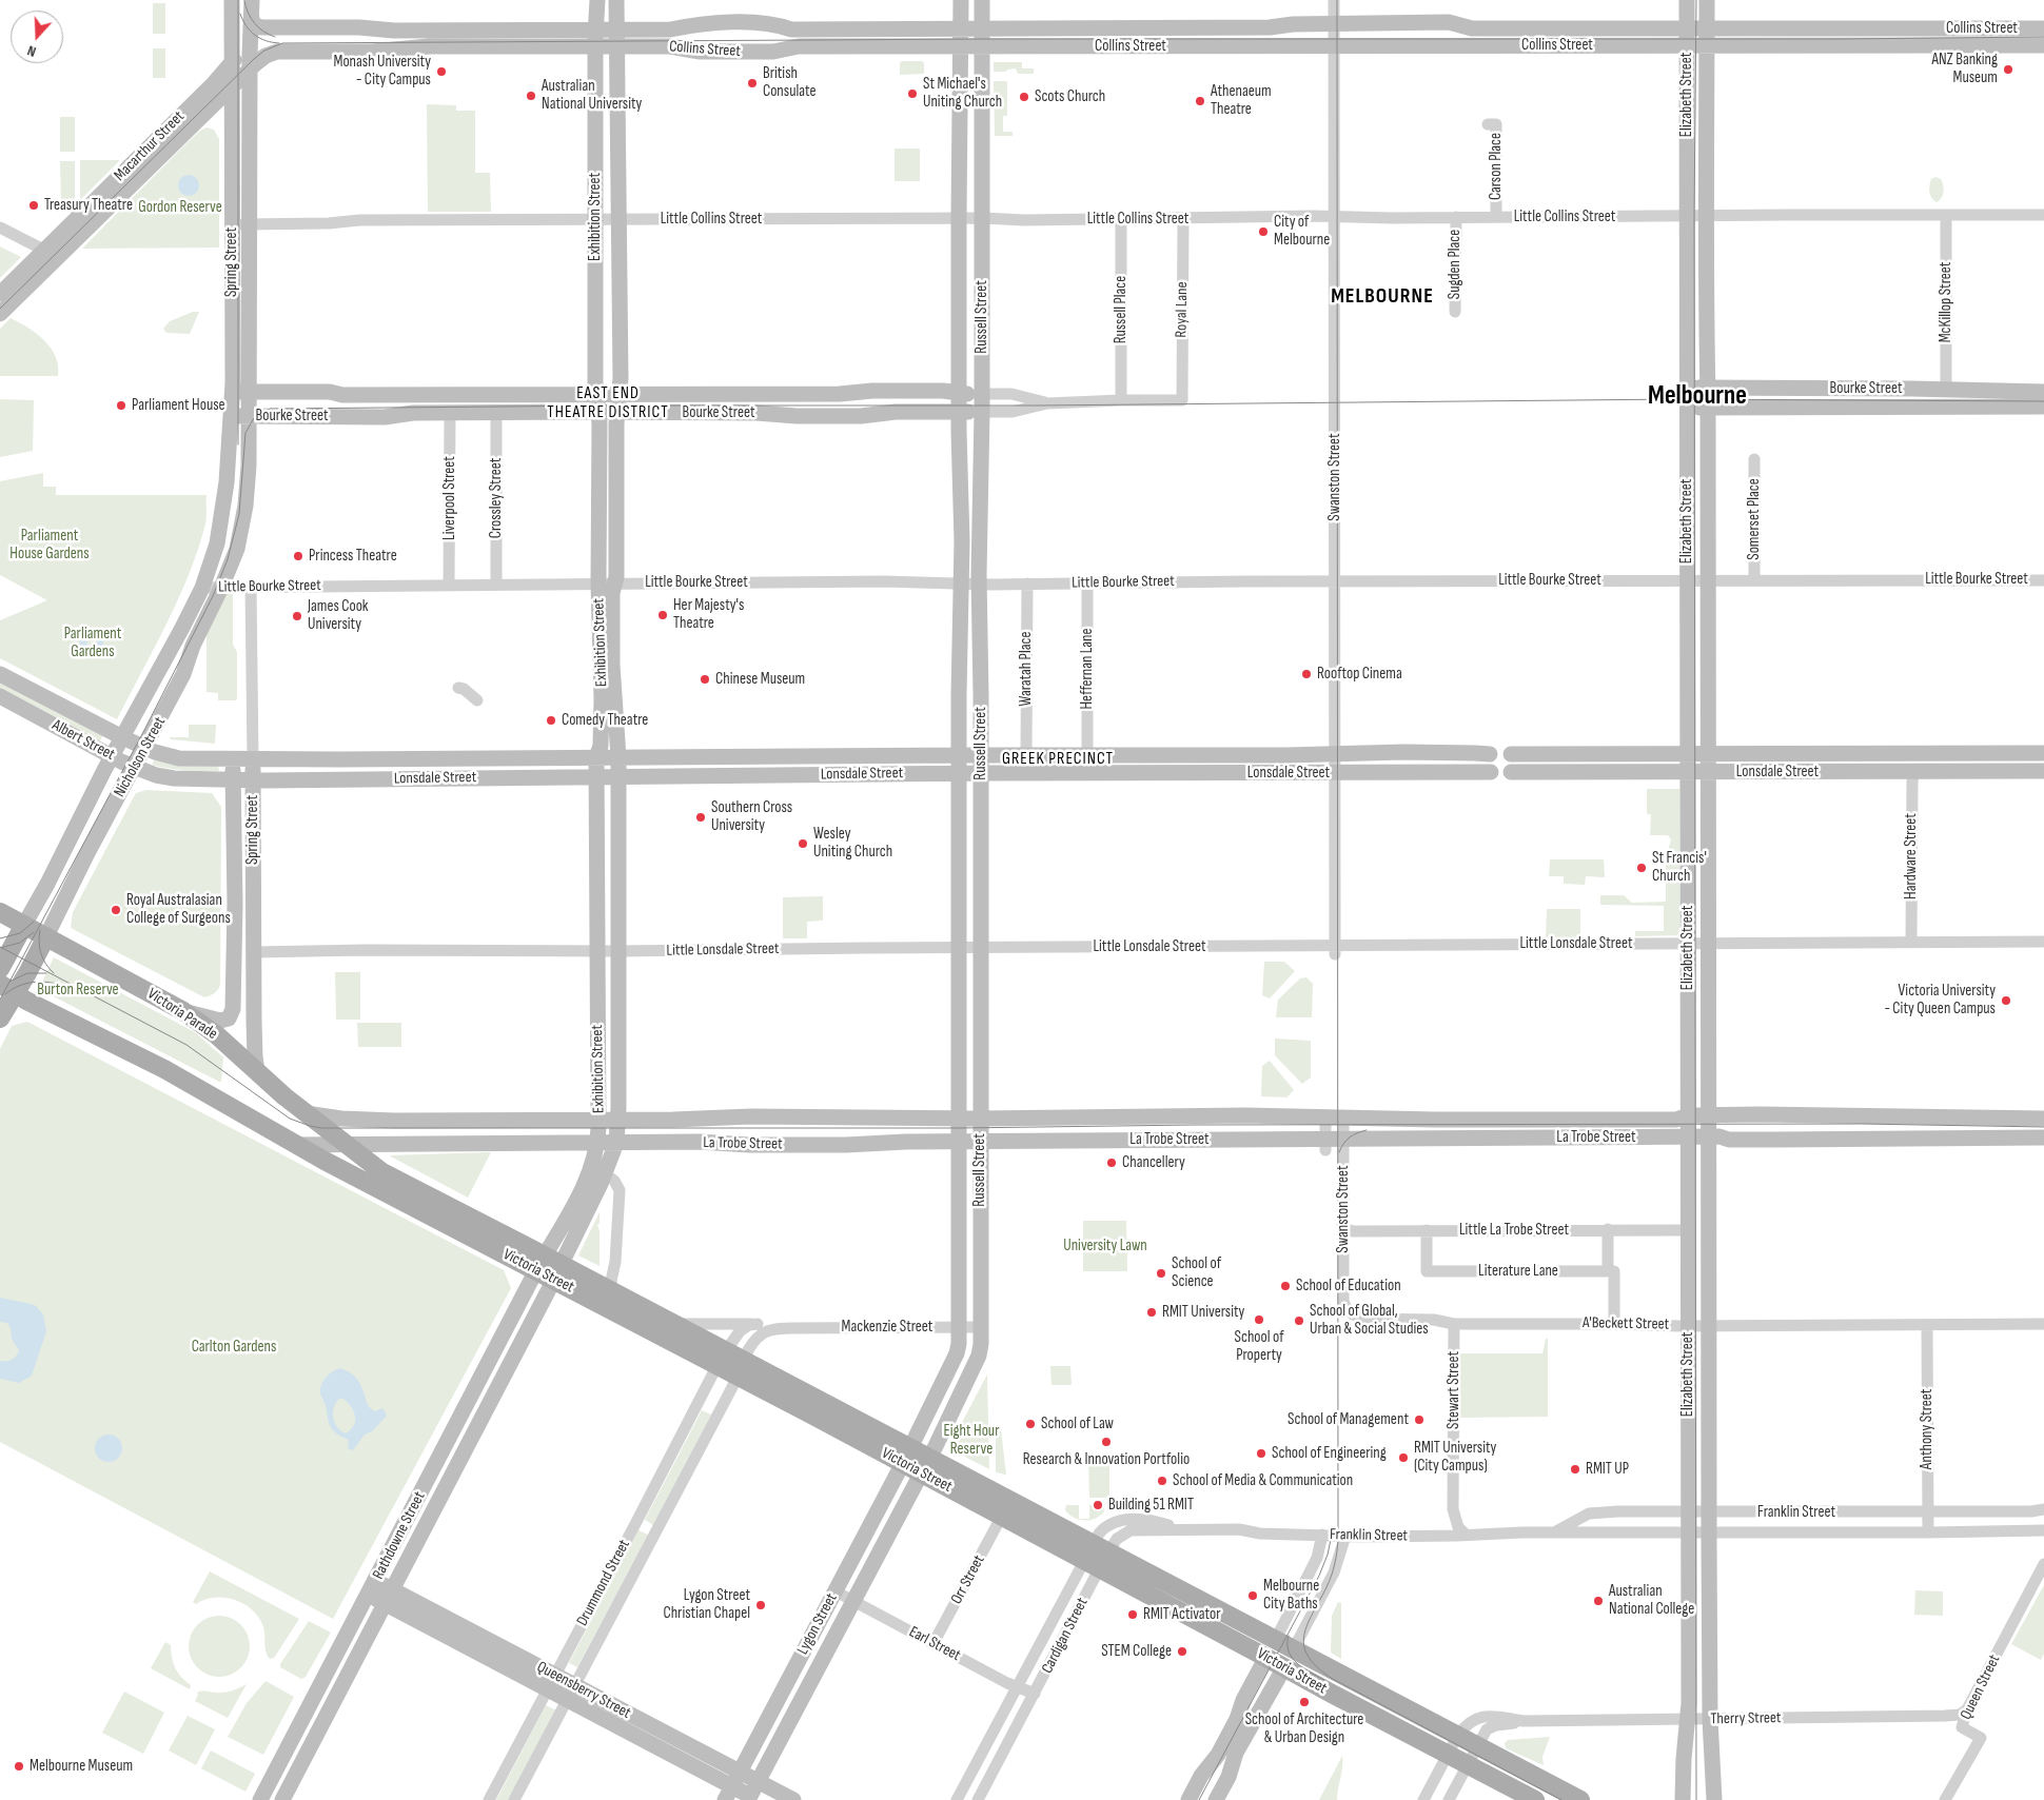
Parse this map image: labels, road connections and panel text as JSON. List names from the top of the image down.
{
  "streets": {
    "main road": ["Nicholson Street", "Victoria Parade", "Victoria Street"],
    "street": [
      "Collins Street",
      "Elizabeth Street",
      "Macarthur Street",
      "Carson Place",
      "Exhibition Street",
      "Little Collins Street",
      "Spring Street",
      "Sugden Place",
      "McKillop Street",
      "Russell Place",
      "Royal Lane",
      "Russell Street",
      "Bourke Street",
      "Swanston Street",
      "Liverpool Street",
      "Crossley Street",
      "Somerset Place",
      "Little Bourke Street",
      "Waratah Place",
      "Heffernan Lane",
      "Albert Street",
      "Lonsdale Street",
      "Hardware Street",
      "Little Lonsdale Street",
      "La Trobe Street",
      "Little La Trobe Street",
      "Literature Lane",
      "A'Beckett Street",
      "Mackenzie Street",
      "Stewart Street",
      "Anthony Street",
      "Franklin Street",
      "Rathdowne Street",
      "Orr Street",
      "Drummond Street",
      "Lygon Street",
      "Cardigan Street",
      "Earl Street",
      "Queen Street",
      "Queensberry Street",
      "Therry Street"
    ]
  },
  "crossings": [
    ["Collins Street", "Elizabeth Street"],
    ["Collins Street", "Macarthur Street"],
    ["Collins Street", "Exhibition Street"],
    ["Collins Street", "Spring Street"],
    ["Collins Street", "Russell Street"],
    ["Collins Street", "Swanston Street"],
    ["Elizabeth Street", "Little Collins Street"],
    ["Elizabeth Street", "Bourke Street"],
    ["Elizabeth Street", "Little Bourke Street"],
    ["Elizabeth Street", "Lonsdale Street"],
    ["Elizabeth Street", "Little Lonsdale Street"],
    ["Elizabeth Street", "La Trobe Street"],
    ["Elizabeth Street", "Little La Trobe Street"],
    ["Elizabeth Street", "A'Beckett Street"],
    ["Elizabeth Street", "Franklin Street"],
    ["Elizabeth Street", "Therry Street"],
    ["Macarthur Street", "Spring Street"],
    ["Carson Place", "Little Collins Street"],
    ["Exhibition Street", "Little Collins Street"],
    ["Exhibition Street", "Bourke Street"],
    ["Exhibition Street", "Little Bourke Street"],
    ["Exhibition Street", "Lonsdale Street"],
    ["Exhibition Street", "Little Lonsdale Street"],
    ["Exhibition Street", "La Trobe Street"],
    ["Exhibition Street", "Victoria Street"],
    ["Exhibition Street", "Rathdowne Street"],
    ["Little Collins Street", "Spring Street"],
    ["Little Collins Street", "Sugden Place"],
    ["Little Collins Street", "McKillop Street"],
    ["Little Collins Street", "Russell Place"],
    ["Little Collins Street", "Royal Lane"],
    ["Little Collins Street", "Russell Street"],
    ["Little Collins Street", "Swanston Street"],
    ["Spring Street", "Bourke Street"],
    ["Spring Street", "Little Bourke Street"],
    ["Spring Street", "Albert Street"],
    ["Spring Street", "Nicholson Street"],
    ["Spring Street", "Lonsdale Street"],
    ["Spring Street", "Little Lonsdale Street"],
    ["Spring Street", "Victoria Parade"],
    ["McKillop Street", "Bourke Street"],
    ["Russell Place", "Bourke Street"],
    ["Royal Lane", "Bourke Street"],
    ["Russell Street", "Bourke Street"],
    ["Russell Street", "Little Bourke Street"],
    ["Russell Street", "Lonsdale Street"],
    ["Russell Street", "Little Lonsdale Street"],
    ["Russell Street", "La Trobe Street"],
    ["Russell Street", "Victoria Street"],
    ["Russell Street", "Mackenzie Street"],
    ["Russell Street", "Lygon Street"],
    ["Bourke Street", "Liverpool Street"],
    ["Bourke Street", "Crossley Street"],
    ["Swanston Street", "Little Bourke Street"],
    ["Swanston Street", "Lonsdale Street"],
    ["Swanston Street", "Little Lonsdale Street"],
    ["Swanston Street", "La Trobe Street"],
    ["Swanston Street", "Little La Trobe Street"],
    ["Swanston Street", "A'Beckett Street"],
    ["Liverpool Street", "Little Bourke Street"],
    ["Crossley Street", "Little Bourke Street"],
    ["Somerset Place", "Little Bourke Street"],
    ["Little Bourke Street", "Waratah Place"],
    ["Little Bourke Street", "Heffernan Lane"],
    ["Little Bourke Street", "Nicholson Street"],
    ["Waratah Place", "Lonsdale Street"],
    ["Heffernan Lane", "Lonsdale Street"],
    ["Albert Street", "Nicholson Street"],
    ["Albert Street", "Lonsdale Street"],
    ["Nicholson Street", "Victoria Parade"],
    ["Lonsdale Street", "Hardware Street"],
    ["Hardware Street", "Little Lonsdale Street"],
    ["Victoria Parade", "La Trobe Street"],
    ["Victoria Parade", "Victoria Street"],
    ["La Trobe Street", "Victoria Street"],
    ["Little La Trobe Street", "Literature Lane"],
    ["Victoria Street", "Mackenzie Street"],
    ["Victoria Street", "Franklin Street"],
    ["Victoria Street", "Rathdowne Street"],
    ["Victoria Street", "Orr Street"],
    ["Victoria Street", "Drummond Street"],
    ["Victoria Street", "Lygon Street"],
    ["Victoria Street", "Cardigan Street"],
    ["Victoria Street", "Therry Street"],
    ["A'Beckett Street", "Stewart Street"],
    ["A'Beckett Street", "Anthony Street"],
    ["Mackenzie Street", "Drummond Street"],
    ["Stewart Street", "Franklin Street"],
    ["Anthony Street", "Franklin Street"],
    ["Franklin Street", "Cardigan Street"],
    ["Rathdowne Street", "Queensberry Street"],
    ["Orr Street", "Earl Street"],
    ["Drummond Street", "Queensberry Street"],
    ["Lygon Street", "Earl Street"],
    ["Lygon Street", "Queensberry Street"],
    ["Cardigan Street", "Earl Street"],
    ["Queen Street", "Therry Street"]
  ],
  "districts": [
    "MELBOURNE",
    "EAST END THEATRE DISTRICT",
    "Melbourne",
    "GREEK PRECINCT"
  ],
  "parks": [
    "Gordon Reserve",
    "Parliament House Gardens",
    "Parliament Gardens",
    "Burton Reserve",
    "University Lawn",
    "Carlton Gardens",
    "Eight Hour Reserve"
  ],
  "places": [
    "ANZ Banking Museum",
    "Monash University - City Campus",
    "British Consulate",
    "St Michael's Uniting Church",
    "Australian National University",
    "Scots Church",
    "Athenaeum Theatre",
    "Treasury Theatre",
    "City of Melbourne",
    "Parliament House",
    "Princess Theatre",
    "Her Majesty's Theatre",
    "James Cook University",
    "Rooftop Cinema",
    "Chinese Museum",
    "Comedy Theatre",
    "Southern Cross University",
    "Wesley Uniting Church",
    "St Francis' Church",
    "Royal Australasian College of Surgeons",
    "Victoria University - City Queen Campus",
    "Chancellery",
    "School of Science",
    "School of Education",
    "RMIT University",
    "School of Property",
    "School of Global, Urban & Social Studies",
    "School of Management",
    "School of Law",
    "Research & Innovation Portfolio",
    "School of Engineering",
    "RMIT University (City Campus)",
    "RMIT UP",
    "School of Media & Communication",
    "Building 51 RMIT",
    "Melbourne City Baths",
    "Australian National College",
    "Lygon Street Christian Chapel",
    "RMIT Activator",
    "STEM College",
    "School of Architecture & Urban Design",
    "Melbourne Museum"
  ],
  "north": "bottom"
}
